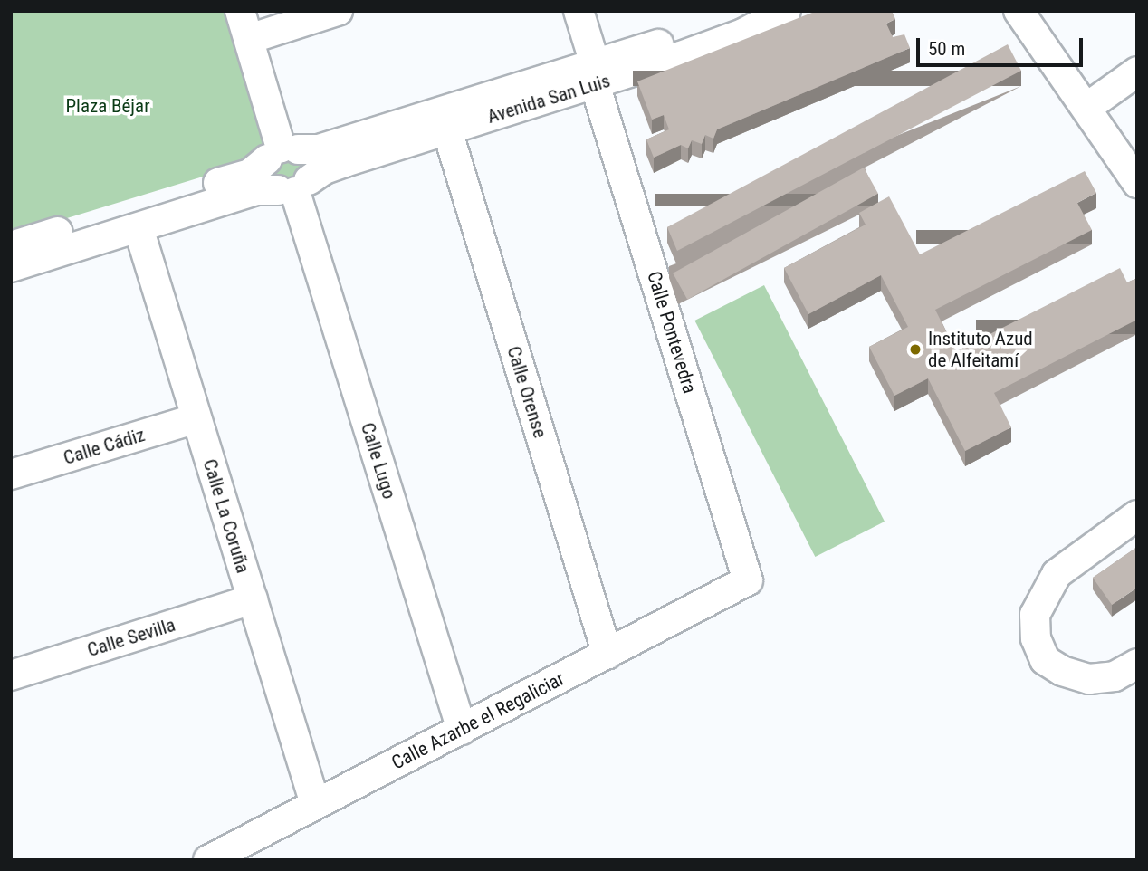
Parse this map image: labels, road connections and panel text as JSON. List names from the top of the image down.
{
  "streets": {
    "street": [
      "Avenida San Luis",
      "Calle Pontevedra",
      "Calle Orense",
      "Calle Cádiz",
      "Calle Lugo",
      "Calle La Coruña",
      "Calle Sevilla",
      "Calle Azarbe el Regaliciar"
    ]
  },
  "crossings": [
    ["Avenida San Luis", "Calle Pontevedra"],
    ["Avenida San Luis", "Calle Orense"],
    ["Avenida San Luis", "Calle Lugo"],
    ["Avenida San Luis", "Calle La Coruña"],
    ["Calle Pontevedra", "Calle Azarbe el Regaliciar"],
    ["Calle Orense", "Calle Azarbe el Regaliciar"],
    ["Calle Cádiz", "Calle La Coruña"],
    ["Calle Lugo", "Calle Azarbe el Regaliciar"],
    ["Calle La Coruña", "Calle Sevilla"],
    ["Calle La Coruña", "Calle Azarbe el Regaliciar"]
  ],
  "parks": ["Plaza Béjar"],
  "places": ["Instituto Azud de Alfeitamí"],
  "scale_bar": "50 m"
}
